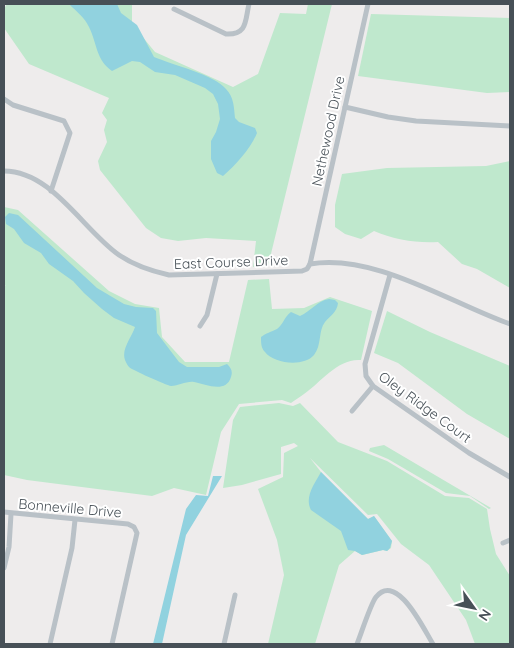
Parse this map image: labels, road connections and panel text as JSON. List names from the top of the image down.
{
  "streets": {
    "street": [
      "Nethewood Drive",
      "East Course Drive",
      "Oley Ridge Court",
      "Bonneville Drive"
    ]
  },
  "crossings": [
    ["Nethewood Drive", "East Course Drive"],
    ["East Course Drive", "Oley Ridge Court"]
  ],
  "north": "bottom right"
}
